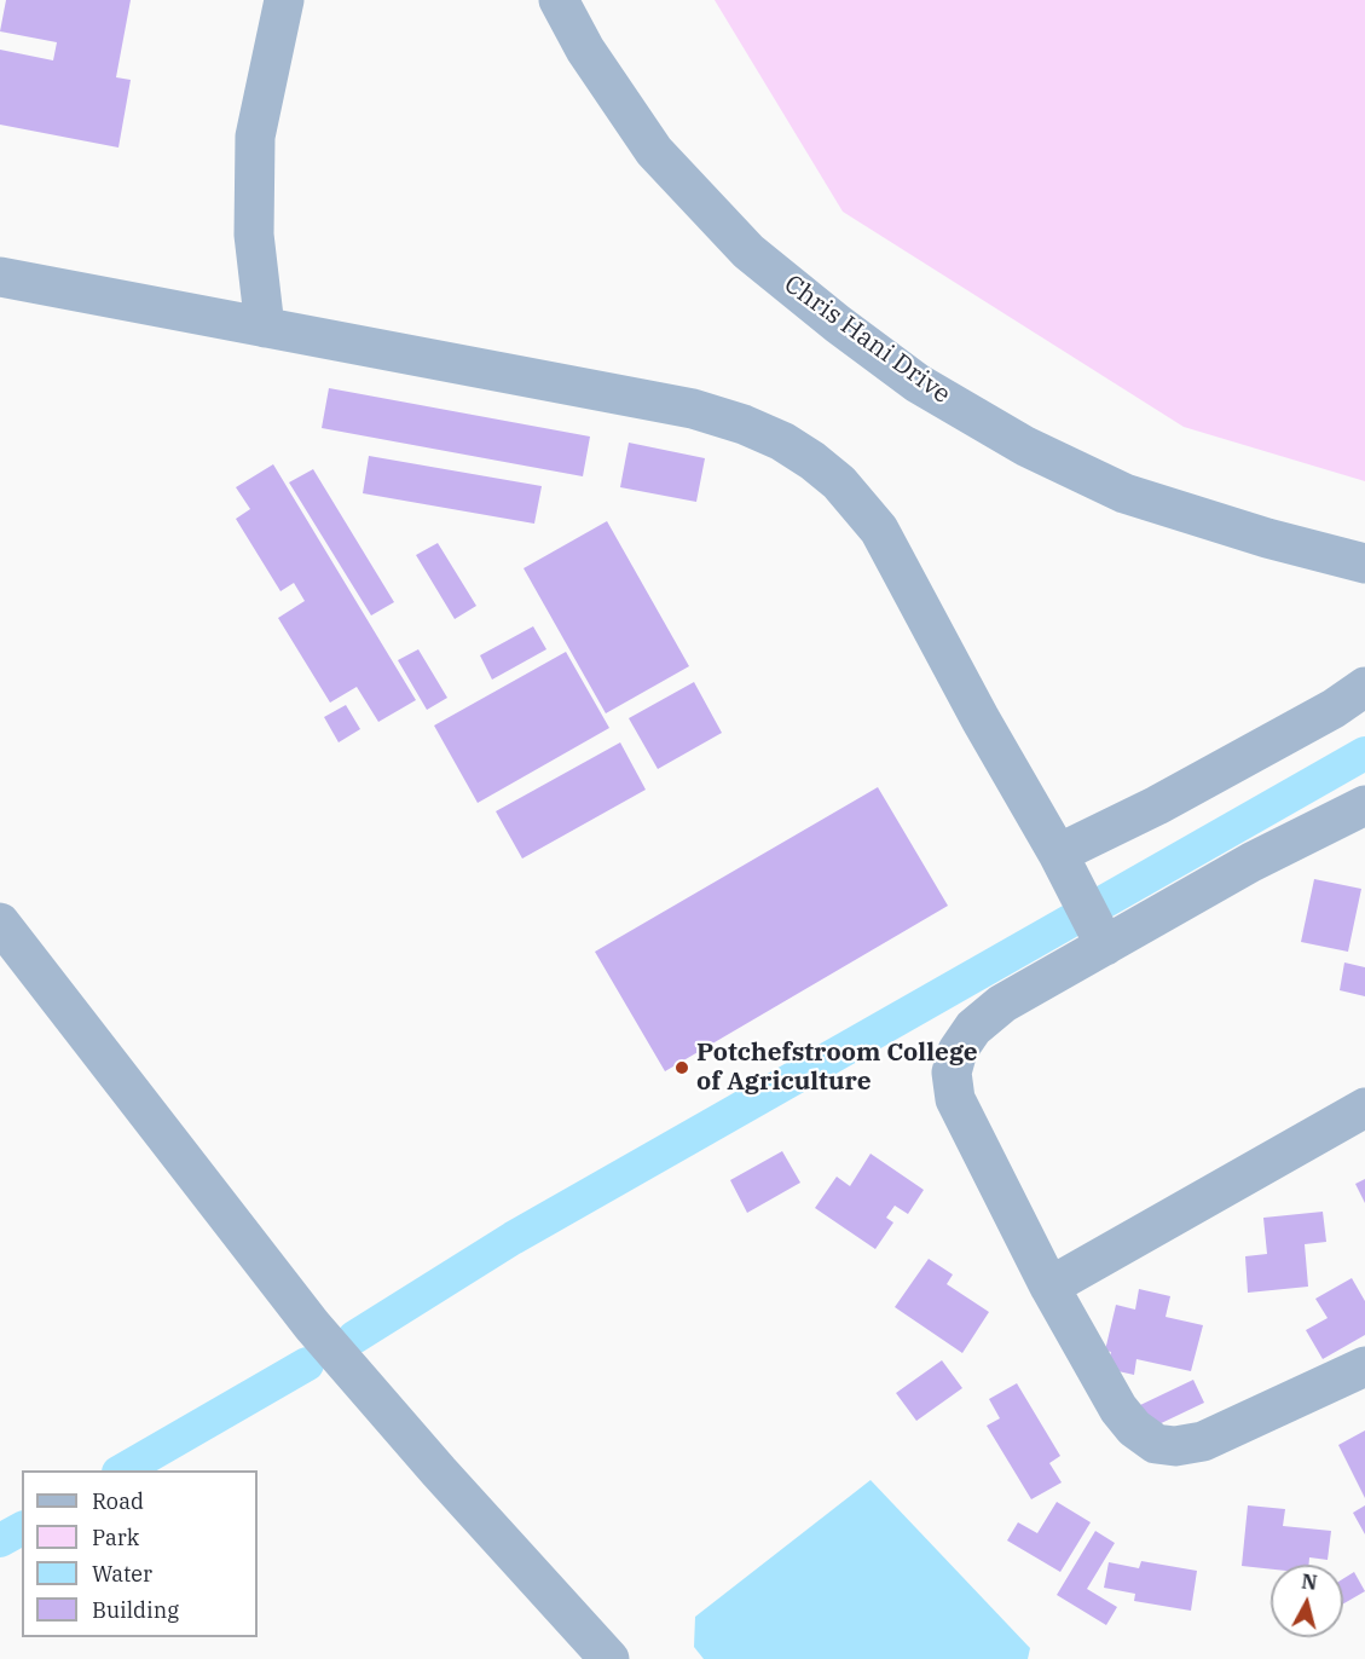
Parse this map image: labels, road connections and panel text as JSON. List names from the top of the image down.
{
  "streets": {
    "street": ["Chris Hani Drive"]
  },
  "places": ["Potchefstroom College of Agriculture"],
  "legend": [
    "Road",
    "Park",
    "Water",
    "Building"
  ],
  "north": "top"
}
